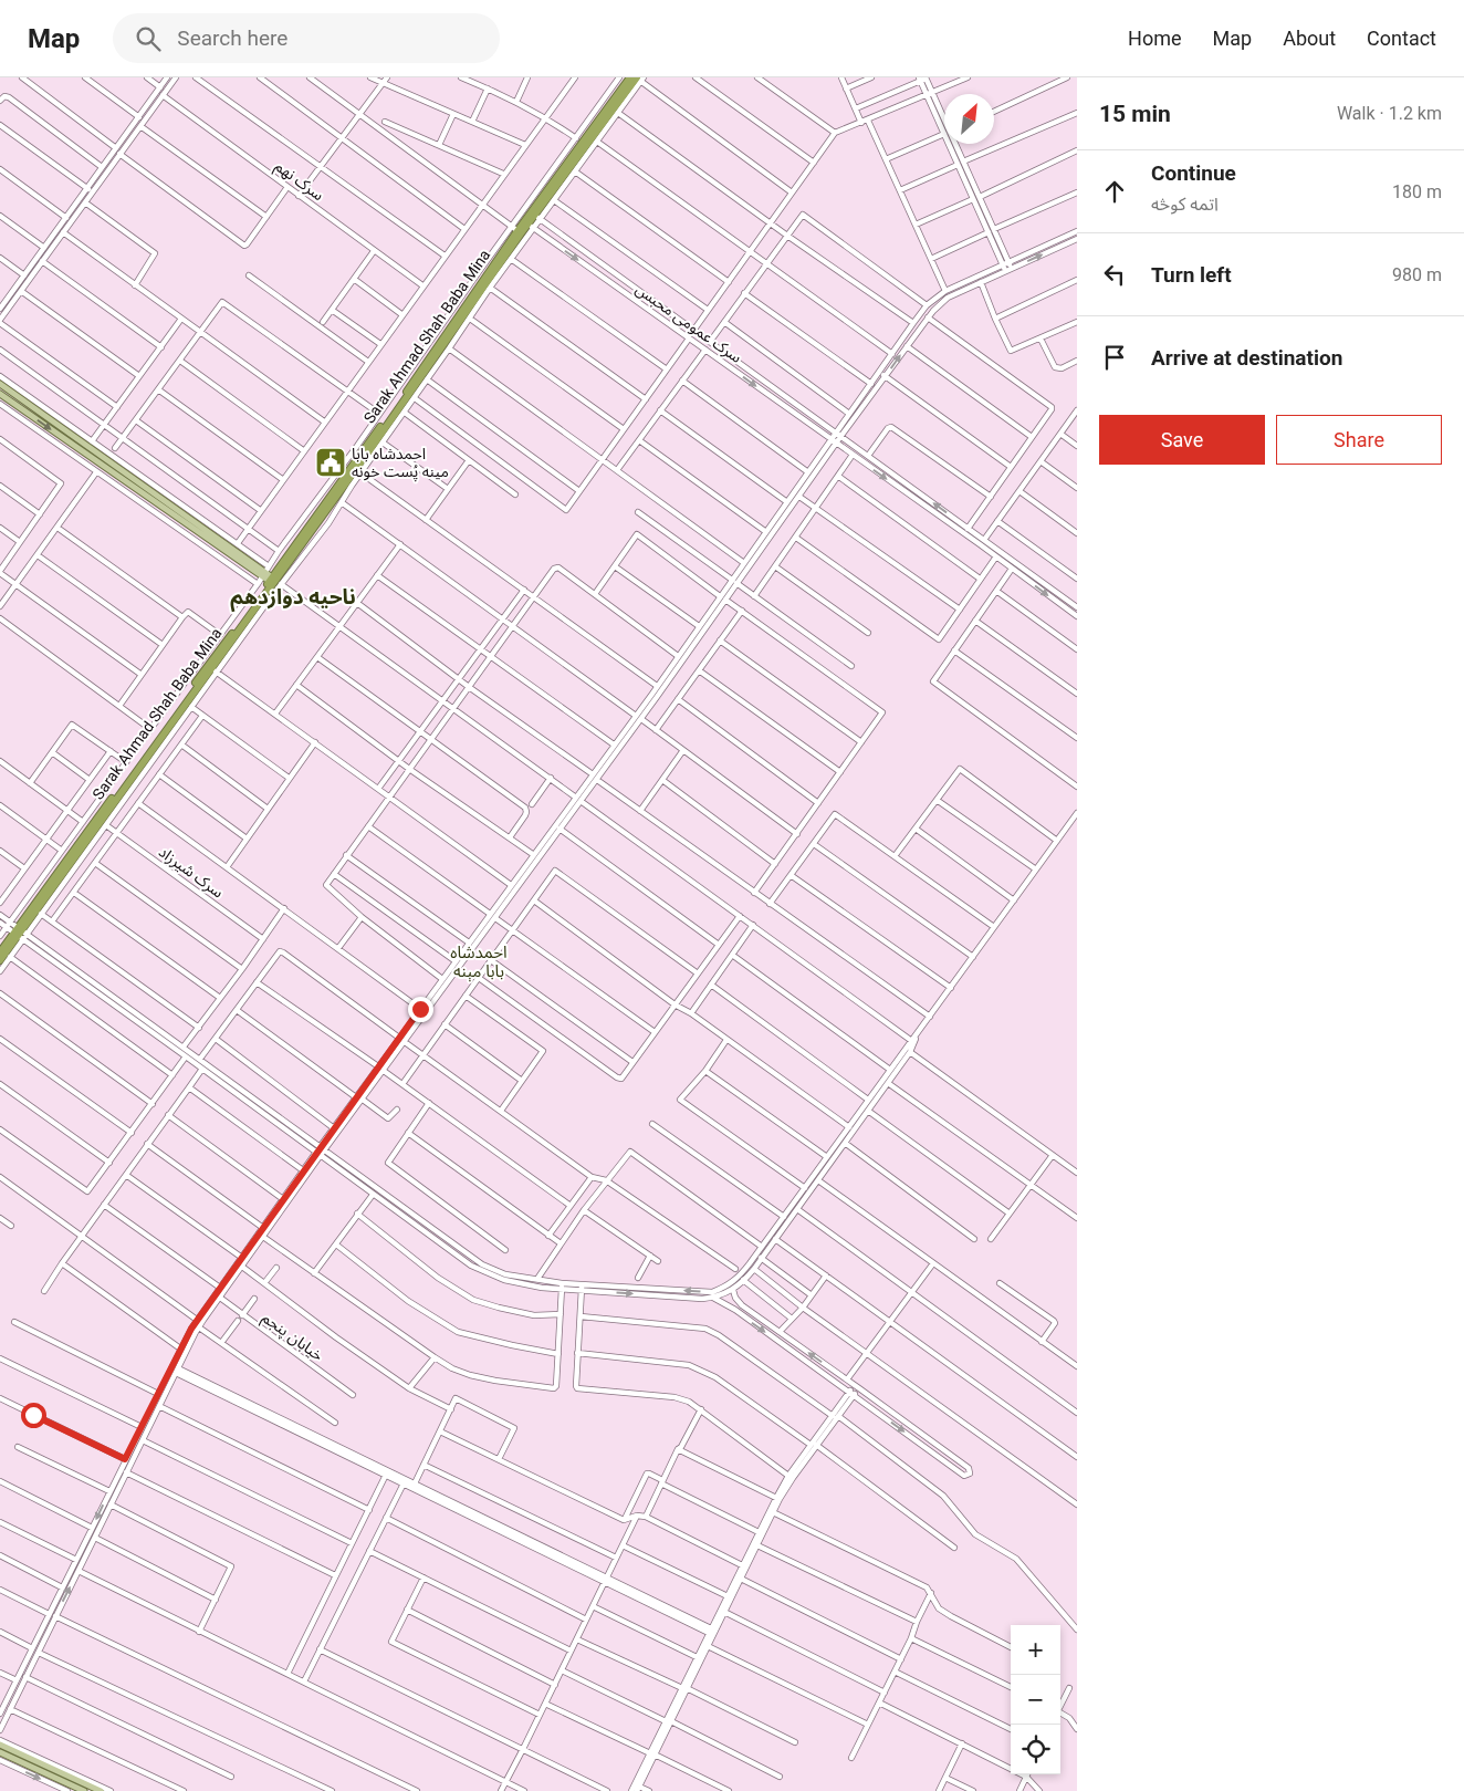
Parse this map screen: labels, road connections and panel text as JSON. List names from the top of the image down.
{
  "streets": {
    "highway": ["Sarak Ahmad Shah Baba Mina"],
    "street": [
      "سرک نهم",
      "سرک عمومی محبس",
      "سرک شیرزاد",
      "خیابان پنجم"
    ]
  },
  "districts": ["ناحیه دوازدهم", "احمدشاه بابا مېنه"],
  "places": {
    "public building": ["احمدشاه بابا مینه پُست خونه"]
  },
  "north": "top right",
  "page": {
    "header": "Map",
    "search": "Search here",
    "nav": [
      "Home",
      "Map",
      "About",
      "Contact"
    ],
    "heading": ["15 min", "Walk · 1.2 km"],
    "list": [
      ["Continue", "اتمه کوڅه", "180 m"],
      ["Turn left", "980 m"],
      "Arrive at destination"
    ],
    "buttons": ["Save", "Share"],
    "map_buttons": ["+", "−"]
  }
}
